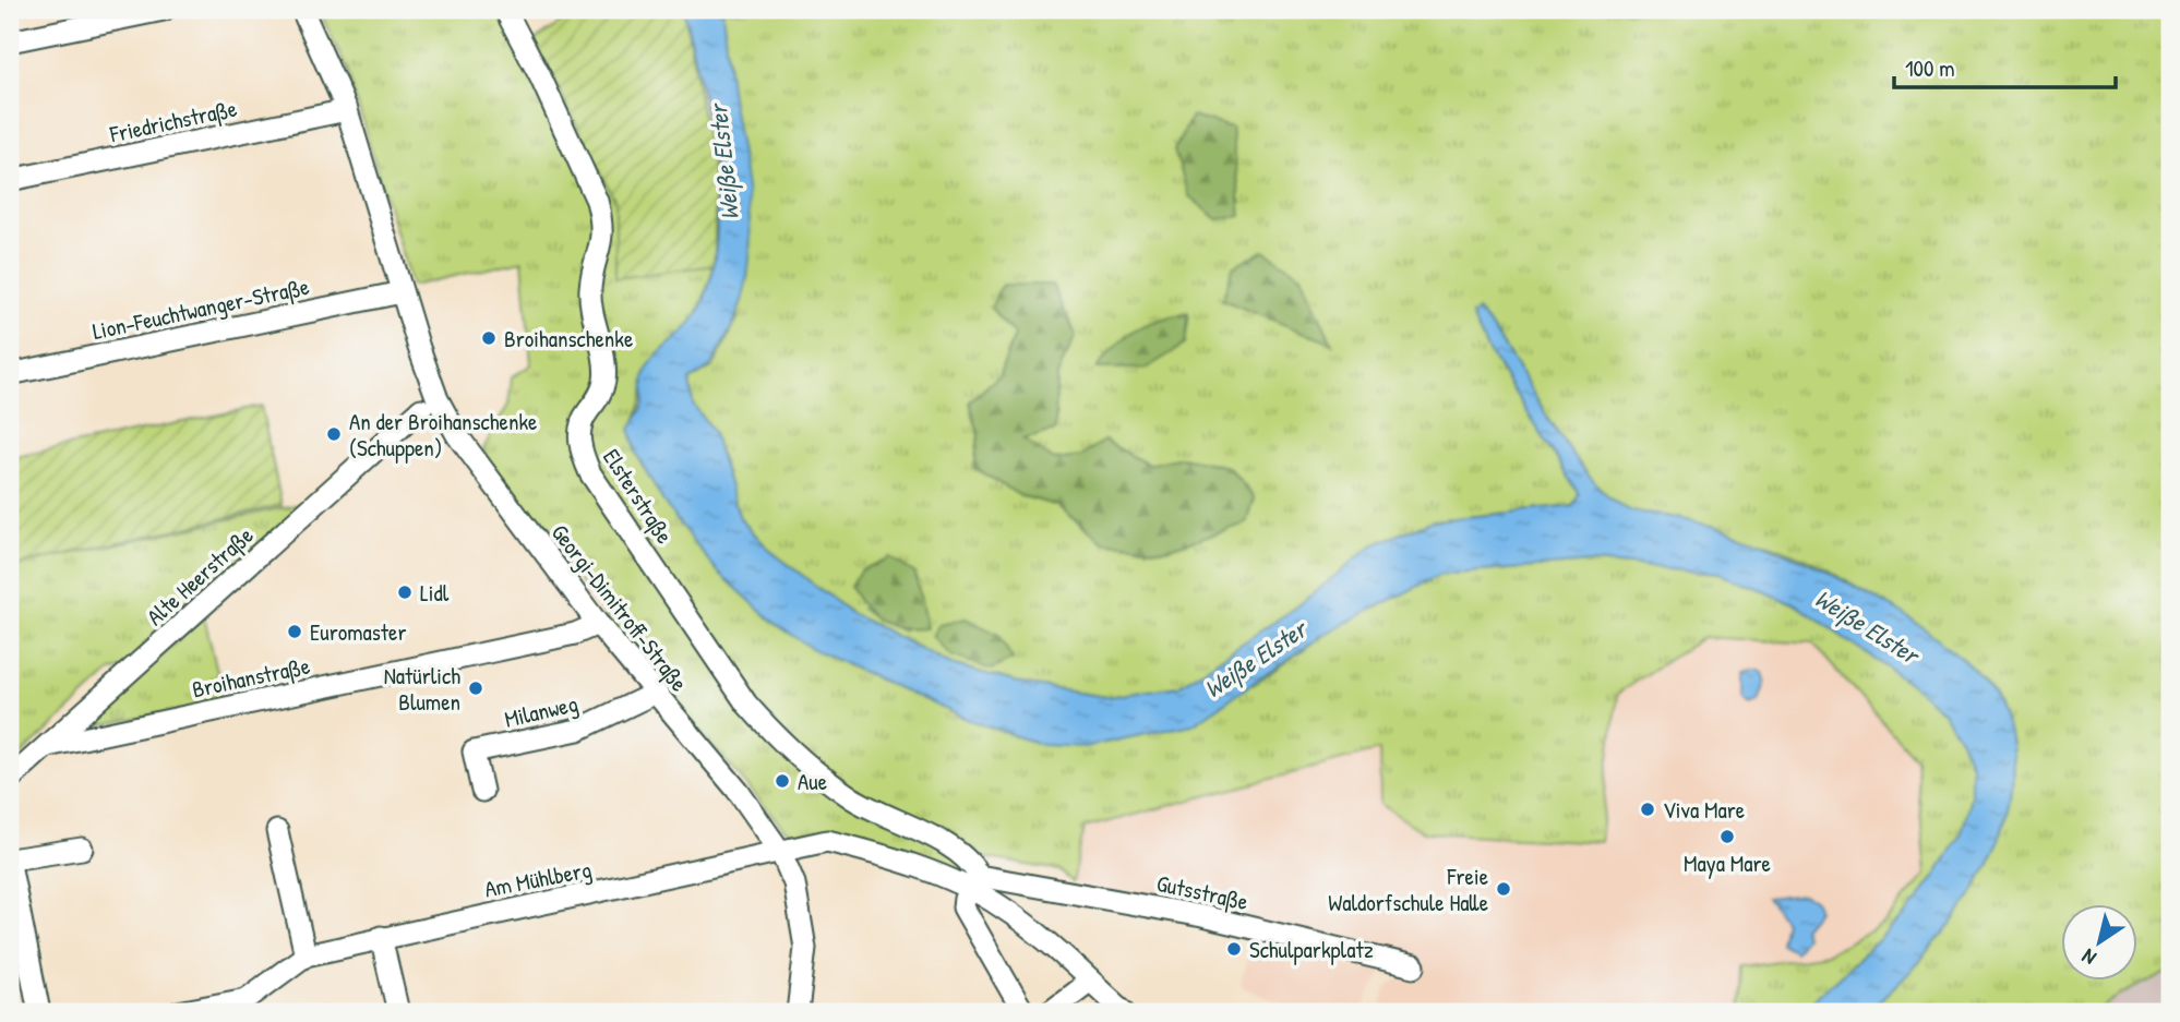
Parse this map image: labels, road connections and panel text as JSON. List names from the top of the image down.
{
  "streets": {
    "street": [
      "Friedrichstraße",
      "Lion-Feuchtwanger-Straße",
      "Elsterstraße",
      "Alte Heerstraße",
      "Georgi-Dimitroff-Straße",
      "Broihanstraße",
      "Milanweg",
      "Am Mühlberg",
      "Gutsstraße"
    ]
  },
  "crossings": [
    ["Friedrichstraße", "Georgi-Dimitroff-Straße"],
    ["Lion-Feuchtwanger-Straße", "Georgi-Dimitroff-Straße"],
    ["Elsterstraße", "Gutsstraße"],
    ["Alte Heerstraße", "Broihanstraße"],
    ["Georgi-Dimitroff-Straße", "Broihanstraße"],
    ["Georgi-Dimitroff-Straße", "Milanweg"],
    ["Georgi-Dimitroff-Straße", "Am Mühlberg"]
  ],
  "water": ["Weiße Elster"],
  "places": [
    "Broihanschenke",
    "An der Broihanschenke (Schuppen)",
    "Lidl",
    "Euromaster",
    "Natürlich Blumen",
    "Aue",
    "Viva Mare",
    "Maya Mare",
    "Freie Waldorfschule Halle",
    "Schulparkplatz"
  ],
  "scale_bar": "100 m",
  "north": "bottom left"
}
